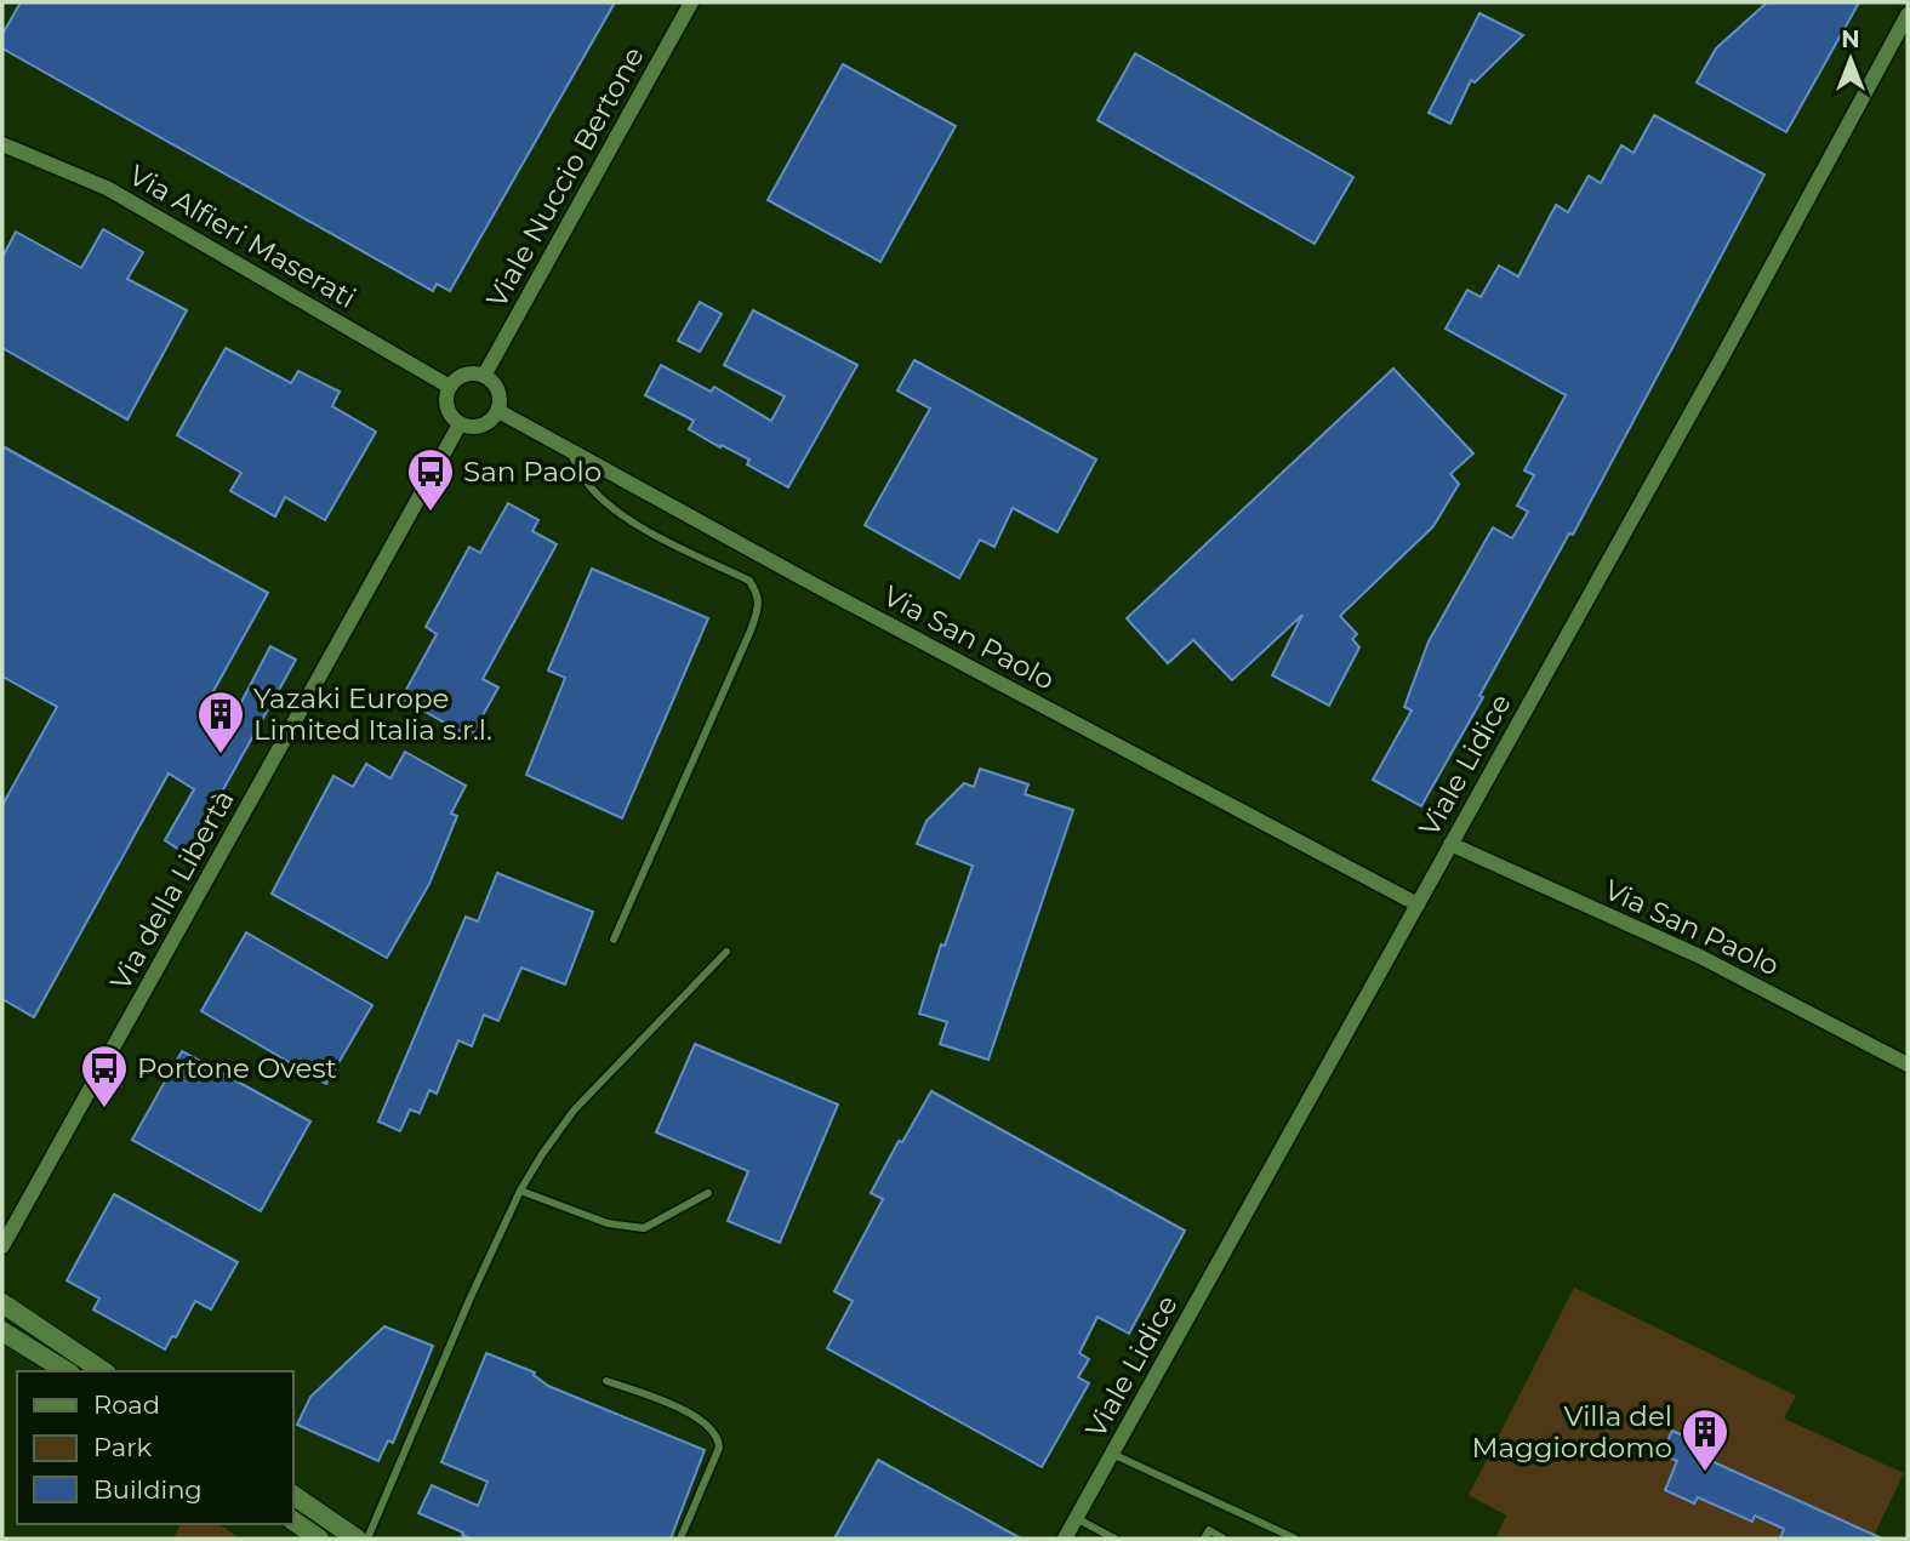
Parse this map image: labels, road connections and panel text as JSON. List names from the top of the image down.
{
  "streets": {
    "street": [
      "Viale Nuccio Bertone",
      "Via Alfieri Maserati",
      "Via San Paolo",
      "Viale Lidice",
      "Via della Libertà"
    ]
  },
  "crossings": [
    ["Viale Nuccio Bertone", "Via Alfieri Maserati"],
    ["Viale Nuccio Bertone", "Via San Paolo"],
    ["Viale Nuccio Bertone", "Via della Libertà"],
    ["Via Alfieri Maserati", "Via San Paolo"],
    ["Via Alfieri Maserati", "Via della Libertà"],
    ["Via San Paolo", "Viale Lidice"],
    ["Via San Paolo", "Via della Libertà"]
  ],
  "places": {
    "bus stop": ["San Paolo", "Portone Ovest"],
    "building": ["Yazaki Europe Limited Italia s.r.l.", "Villa del Maggiordomo"]
  },
  "legend": ["Road", "Park", "Building"],
  "north": "top"
}
